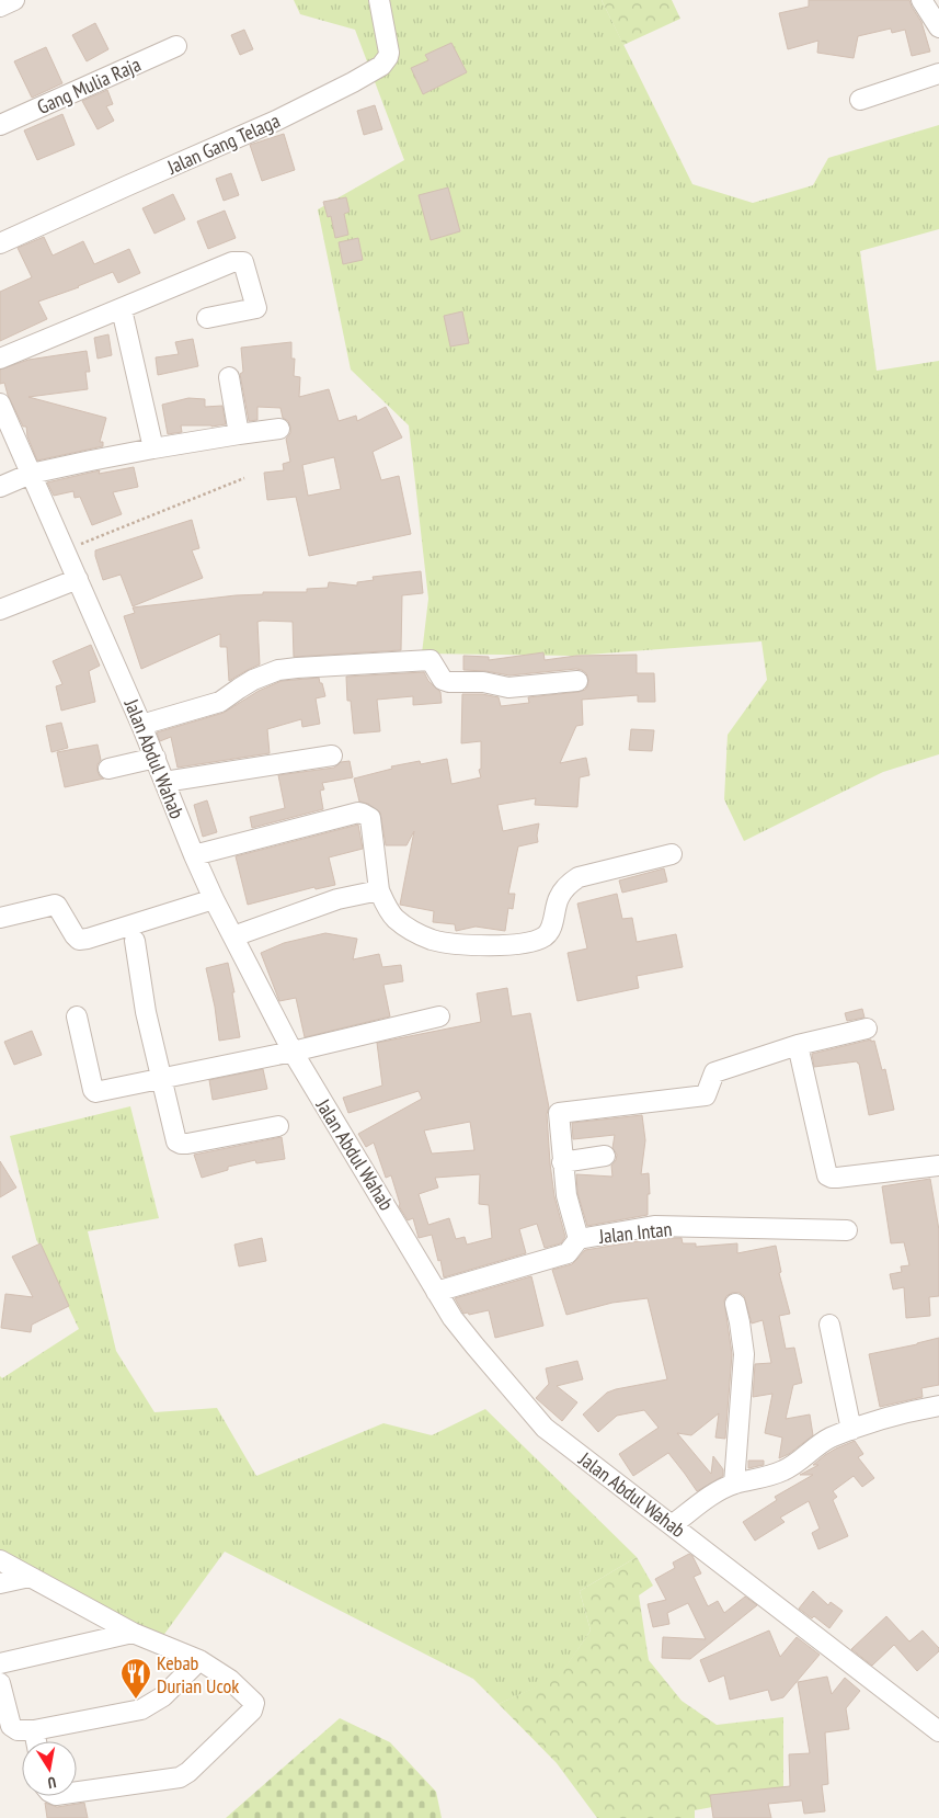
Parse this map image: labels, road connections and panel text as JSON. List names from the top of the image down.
{
  "streets": {
    "street": [
      "Gang Mulia Raja",
      "Jalan Gang Telaga",
      "Jalan Abdul Wahab",
      "Jalan Intan"
    ]
  },
  "crossings": [
    ["Jalan Abdul Wahab", "Jalan Intan"]
  ],
  "places": {
    "restaurant": ["Kebab Durian Ucok"]
  },
  "north": "bottom"
}
